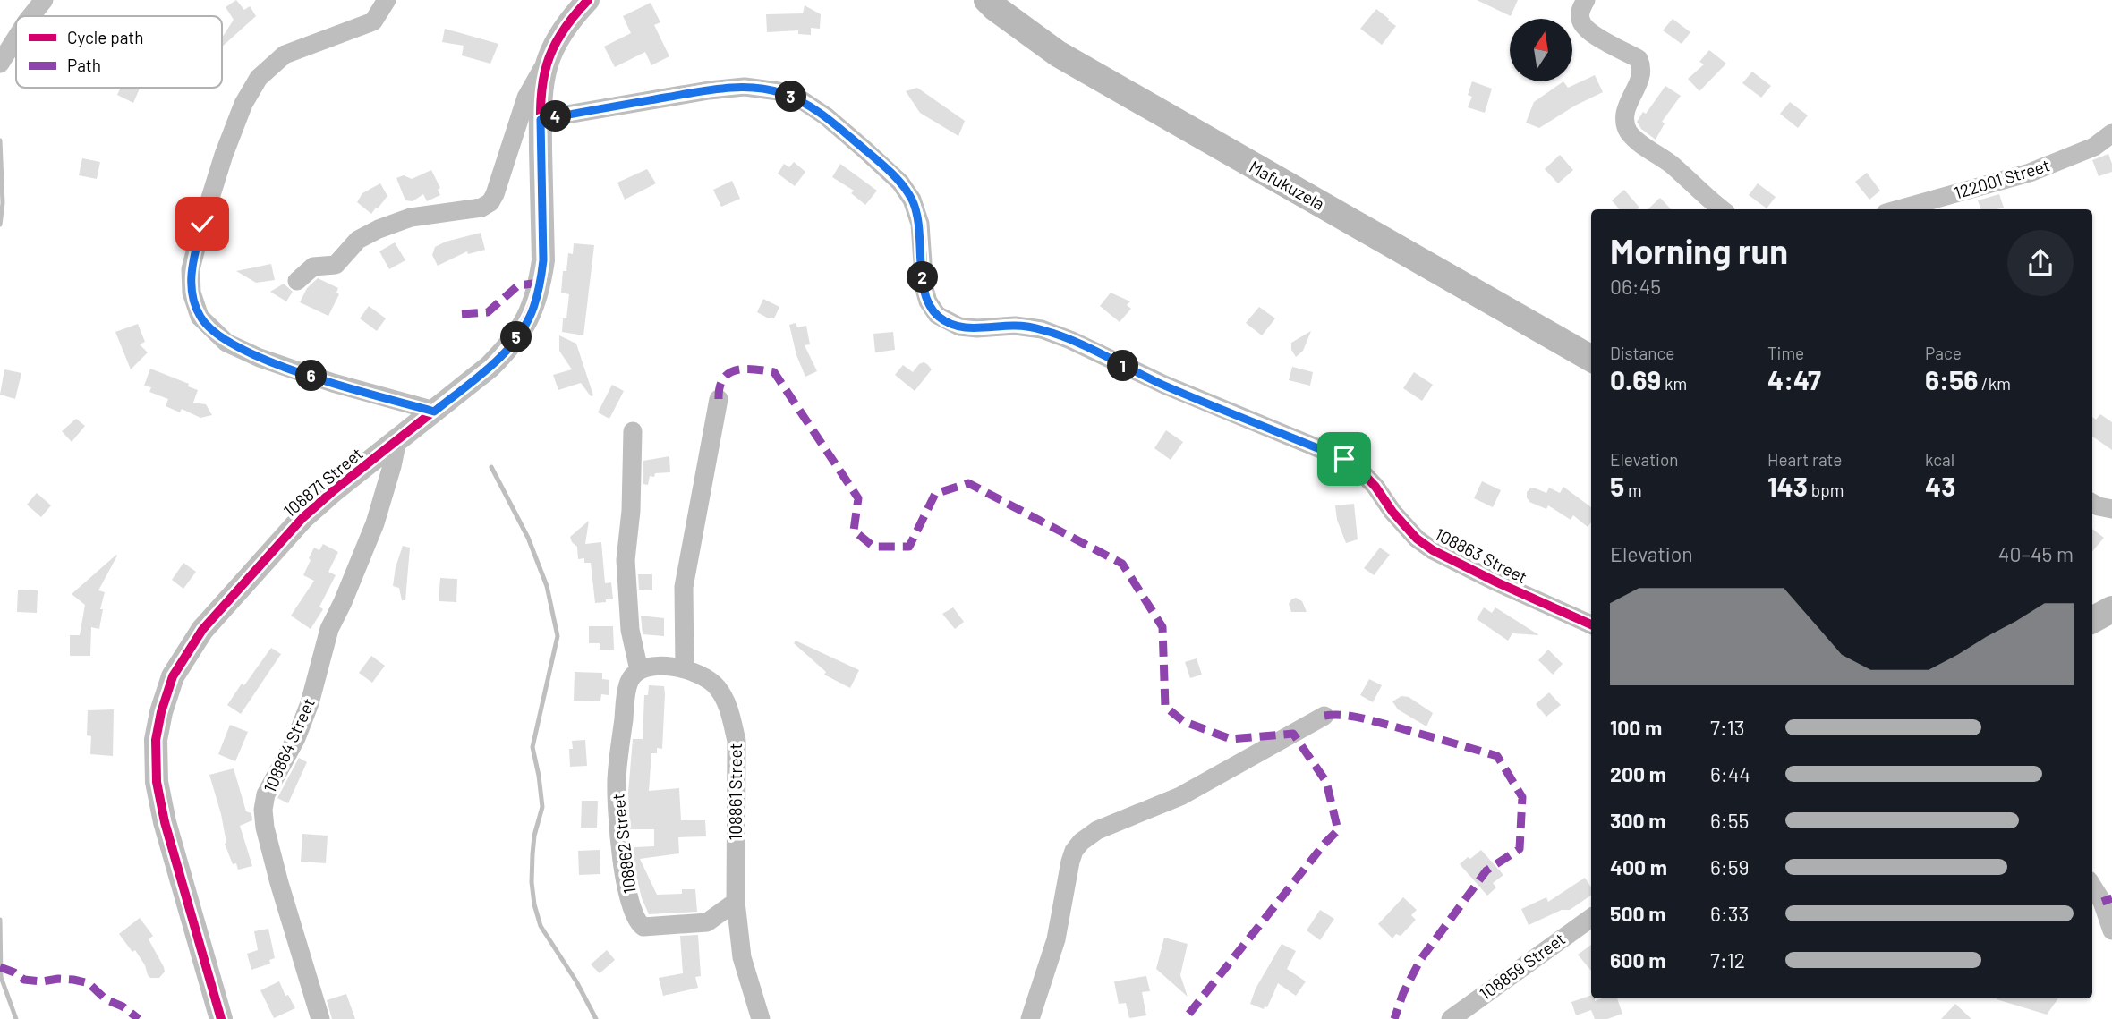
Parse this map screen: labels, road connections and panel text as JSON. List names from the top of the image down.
{
  "streets": {
    "main road": ["Mafukuzela"],
    "street": [
      "122001 Street",
      "108871 Street",
      "108863 Street",
      "108864 Street",
      "108861 Street",
      "108862 Street",
      "108859 Street"
    ]
  },
  "crossings": [
    ["108871 Street", "108863 Street"],
    ["108871 Street", "108864 Street"],
    ["108861 Street", "108862 Street"]
  ],
  "legend": ["Cycle path", "Path"],
  "north": "top",
  "page": {
    "pins": [
      "3",
      "4",
      "2",
      "5",
      "1",
      "6"
    ],
    "heading": ["Morning run", "06:45"],
    "stats": [
      ["Distance", "0.69 km"],
      ["Time", "4:47"],
      ["Pace", "6:56 /km"],
      ["Elevation", "5 m"],
      ["Heart rate", "143 bpm"],
      ["kcal", "43"]
    ],
    "chart": ["Elevation", "40–45 m"],
    "list": [
      {
        "name": "100 m",
        "note": "7:13"
      },
      {
        "name": "200 m",
        "note": "6:44"
      },
      {
        "name": "300 m",
        "note": "6:55"
      },
      {
        "name": "400 m",
        "note": "6:59"
      },
      {
        "name": "500 m",
        "note": "6:33"
      },
      {
        "name": "600 m",
        "note": "7:12"
      }
    ]
  }
}
